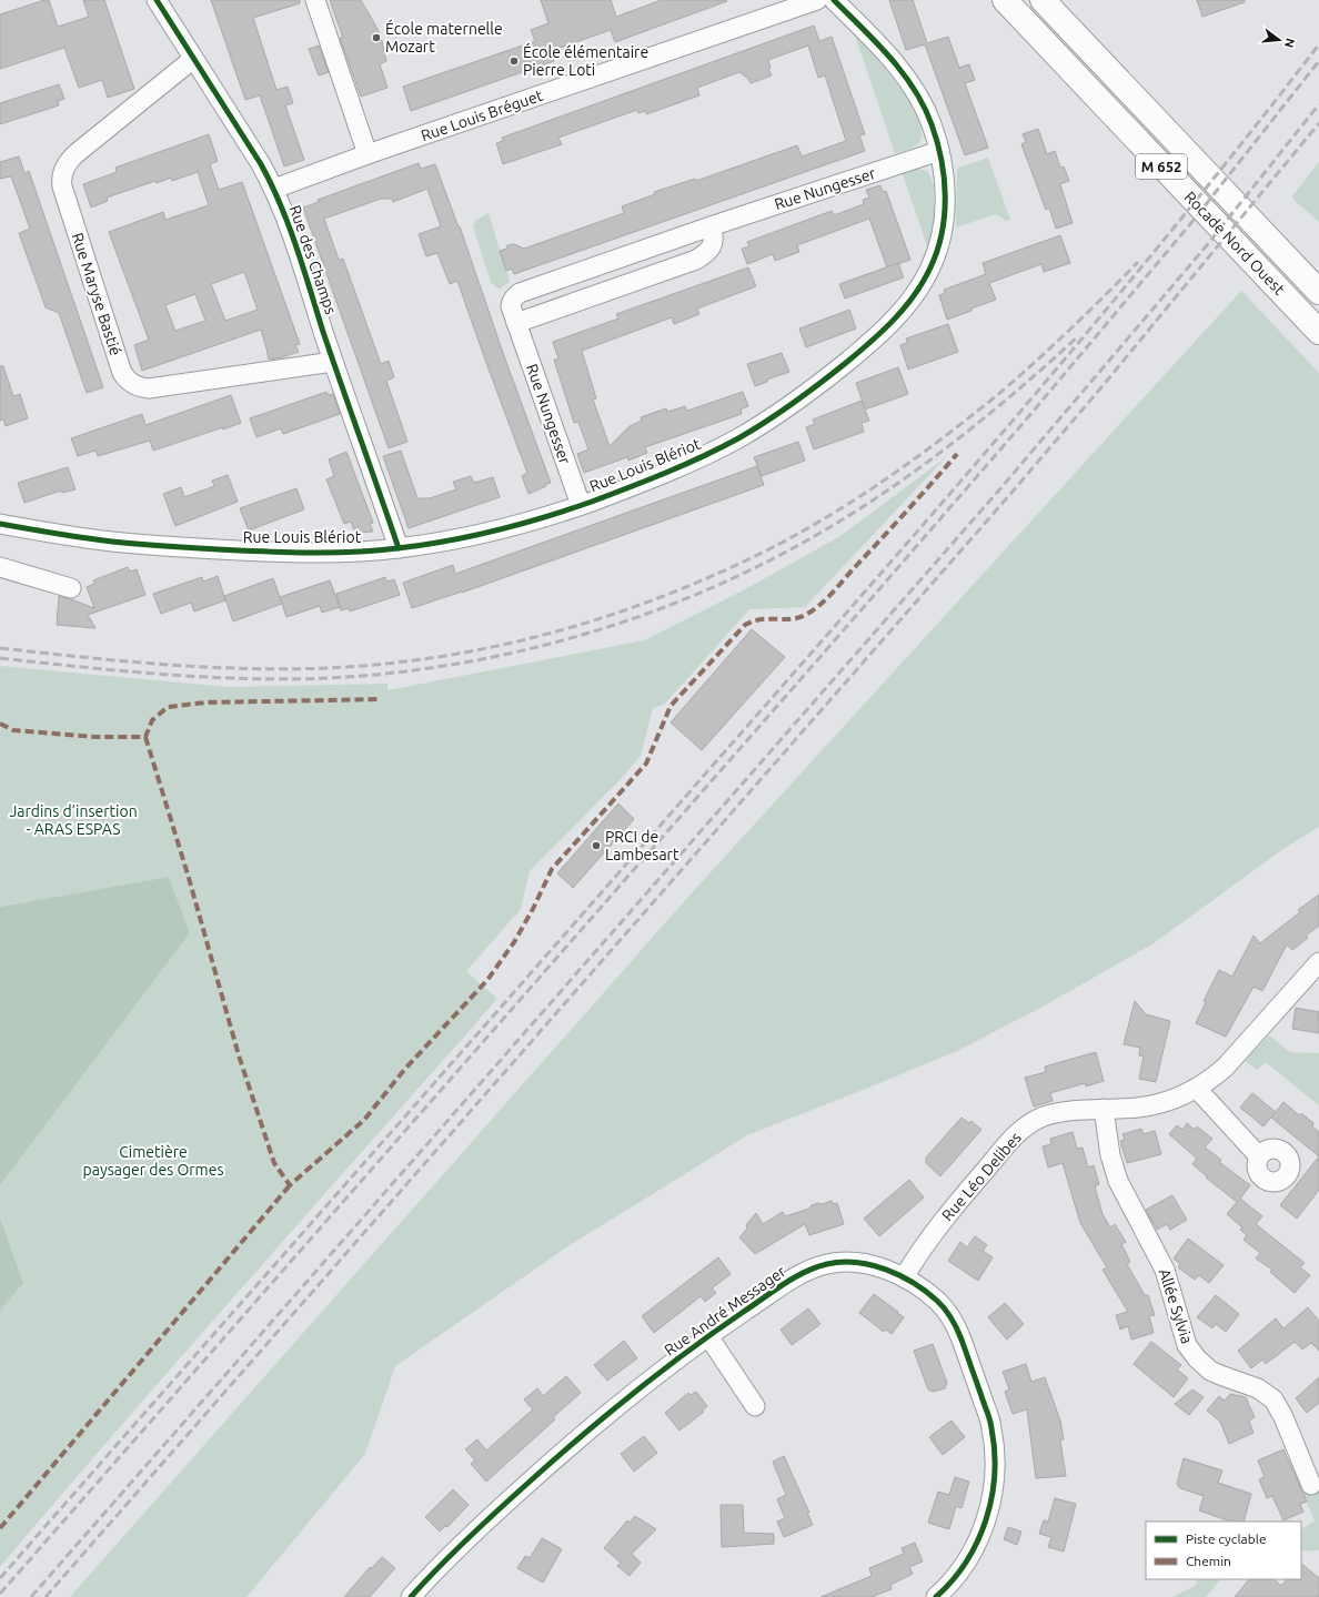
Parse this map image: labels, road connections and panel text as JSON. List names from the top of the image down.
{
  "streets": {
    "highway": ["M 652", "Rocade Nord Ouest"],
    "street": [
      "Rue Louis Bréguet",
      "Rue Nungesser",
      "Rue des Champs",
      "Rue Maryse Bastié",
      "Rue Louis Blériot",
      "Rue Léo Delibes",
      "Allée Sylvia",
      "Rue André Messager"
    ]
  },
  "crossings": [
    ["Rue Louis Bréguet", "Rue des Champs"],
    ["Rue Nungesser", "Rue Louis Blériot"],
    ["Rue des Champs", "Rue Maryse Bastié"],
    ["Rue des Champs", "Rue Louis Blériot"],
    ["Rue Léo Delibes", "Allée Sylvia"],
    ["Rue Léo Delibes", "Rue André Messager"]
  ],
  "parks": ["Jardins d’insertion - ARAS ESPAS", "Cimetière paysager des Ormes"],
  "places": ["École maternelle Mozart", "École élémentaire Pierre Loti", "PRCI de Lambesart"],
  "legend": ["Piste cyclable", "Chemin"],
  "north": "right"
}
